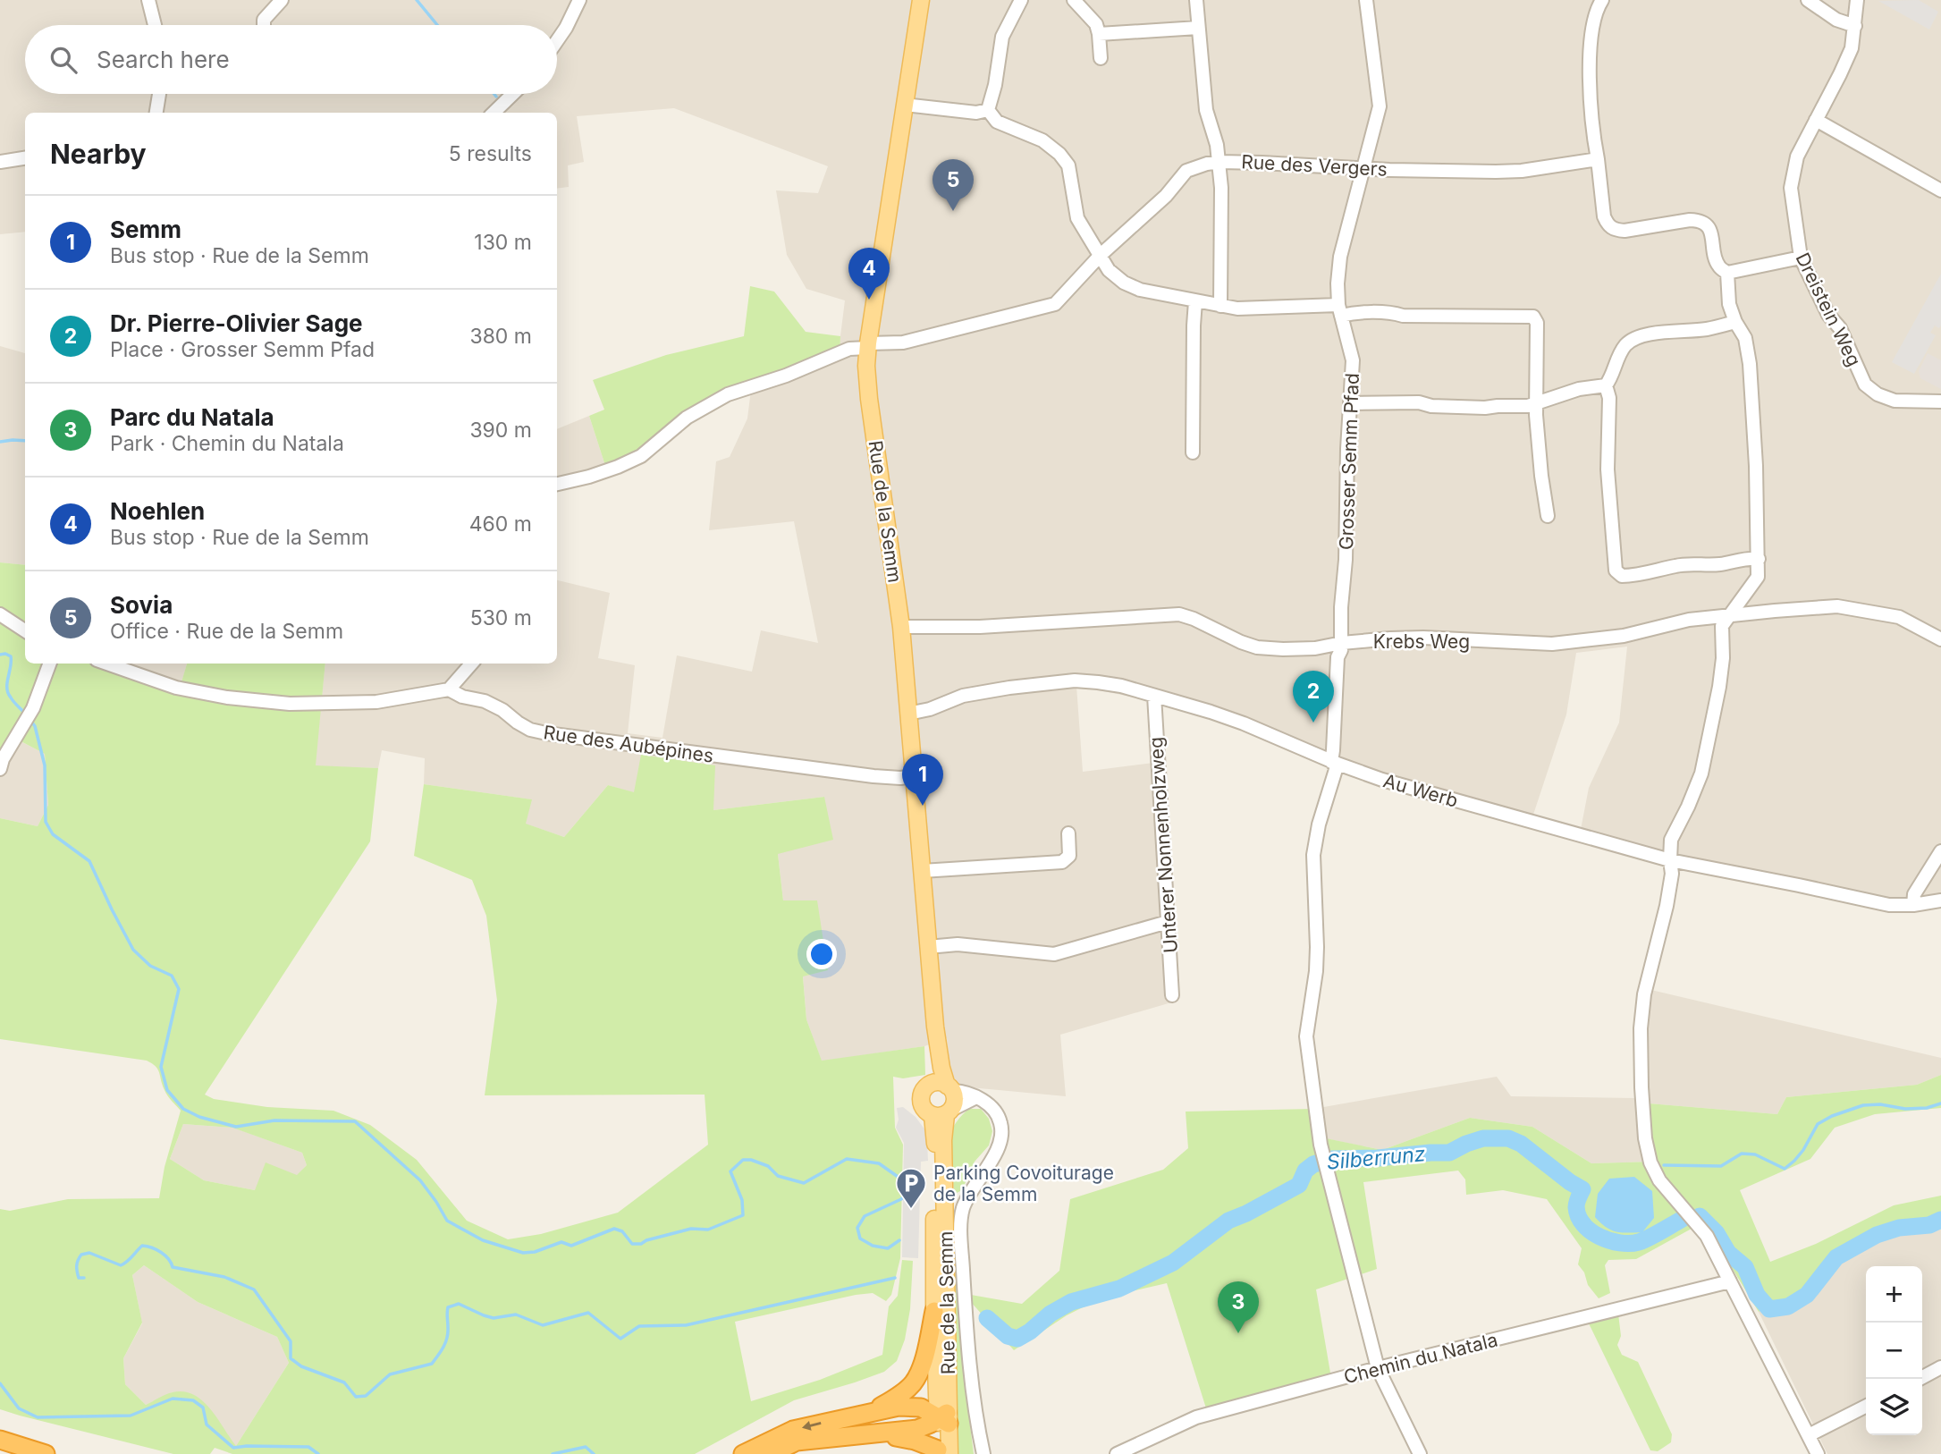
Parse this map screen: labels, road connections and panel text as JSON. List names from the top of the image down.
{
  "streets": {
    "main road": ["Rue de la Semm"],
    "street": [
      "Rue des Vergers",
      "Dreistein Weg",
      "Grosser Semm Pfad",
      "Krebs Weg",
      "Rue des Aubépines",
      "Au Werb",
      "Unterer Nonnenholzweg",
      "Chemin du Natala"
    ]
  },
  "crossings": [
    ["Rue des Vergers", "Grosser Semm Pfad"],
    ["Rue des Vergers", "Rue de la Semm"],
    ["Grosser Semm Pfad", "Krebs Weg"],
    ["Grosser Semm Pfad", "Au Werb"],
    ["Grosser Semm Pfad", "Chemin du Natala"],
    ["Rue de la Semm", "Krebs Weg"],
    ["Rue de la Semm", "Rue des Aubépines"],
    ["Rue de la Semm", "Au Werb"],
    ["Au Werb", "Unterer Nonnenholzweg"]
  ],
  "water": ["Silberrunz"],
  "places": {
    "parking": ["Parking Covoiturage de la Semm"]
  },
  "page": {
    "search": "Search here",
    "heading": ["Nearby", "5 results"],
    "pins": [
      "5",
      "4",
      "2",
      "1",
      "3"
    ],
    "list": [
      {
        "mark": "1",
        "name": "Semm",
        "note": "Bus stop · Rue de la Semm",
        "value": "130 m"
      },
      {
        "mark": "2",
        "name": "Dr. Pierre-Olivier Sage",
        "note": "Place · Grosser Semm Pfad",
        "value": "380 m"
      },
      {
        "mark": "3",
        "name": "Parc du Natala",
        "note": "Park · Chemin du Natala",
        "value": "390 m"
      },
      {
        "mark": "4",
        "name": "Noehlen",
        "note": "Bus stop · Rue de la Semm",
        "value": "460 m"
      },
      {
        "mark": "5",
        "name": "Sovia",
        "note": "Office · Rue de la Semm",
        "value": "530 m"
      }
    ],
    "map_buttons": ["+", "−"]
  }
}
